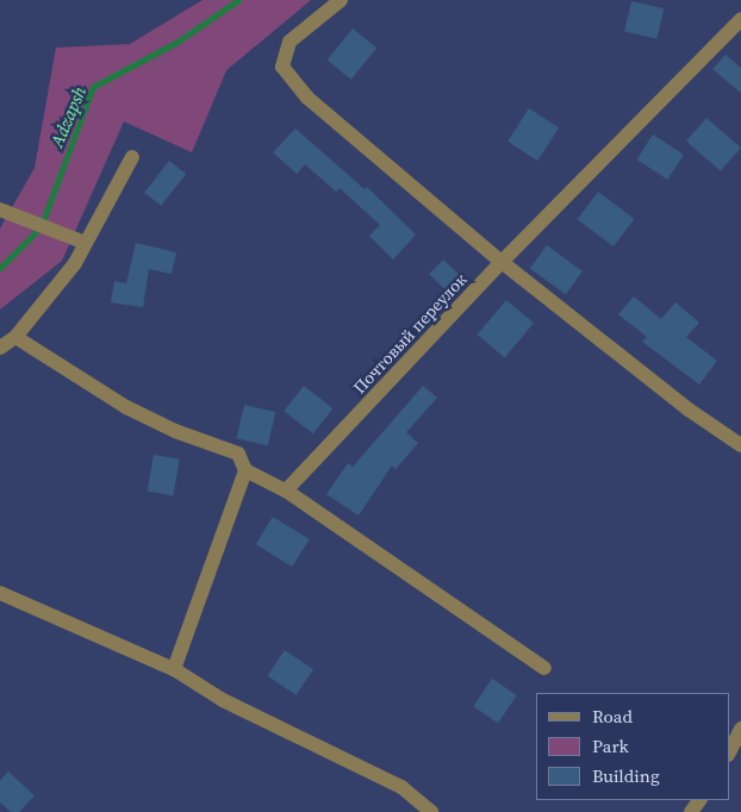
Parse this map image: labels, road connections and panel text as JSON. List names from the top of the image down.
{
  "streets": {
    "street": ["Почтовый переулок"]
  },
  "water": ["Adzapsh"],
  "legend": ["Road", "Park", "Building"]
}
